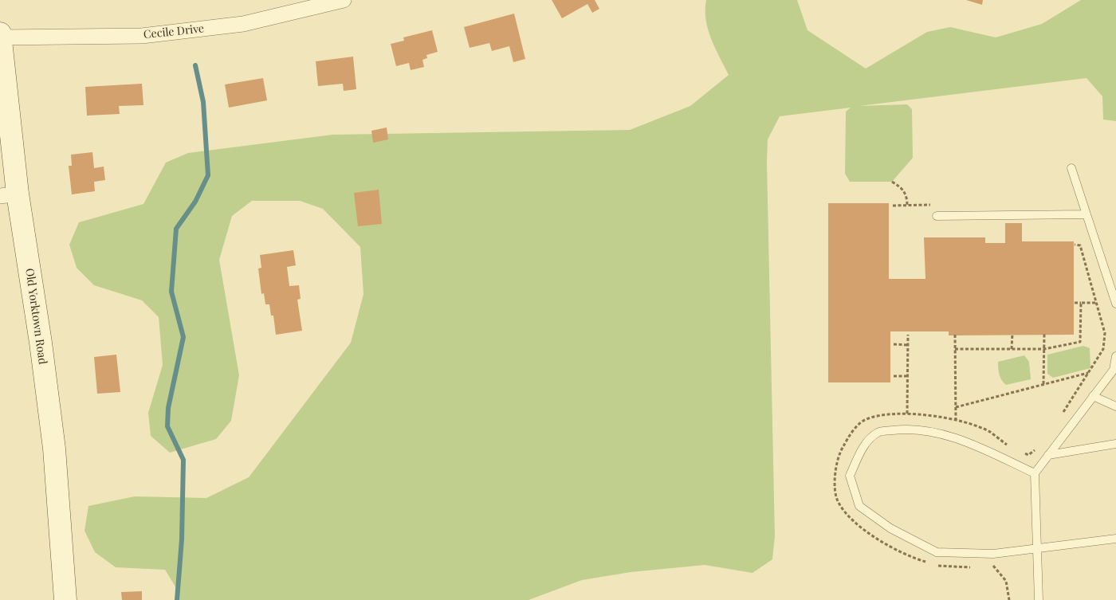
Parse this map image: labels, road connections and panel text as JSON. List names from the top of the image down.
{
  "streets": {
    "main road": ["Old Yorktown Road"],
    "street": ["Cecile Drive"]
  },
  "crossings": [
    ["Cecile Drive", "Old Yorktown Road"]
  ]
}
